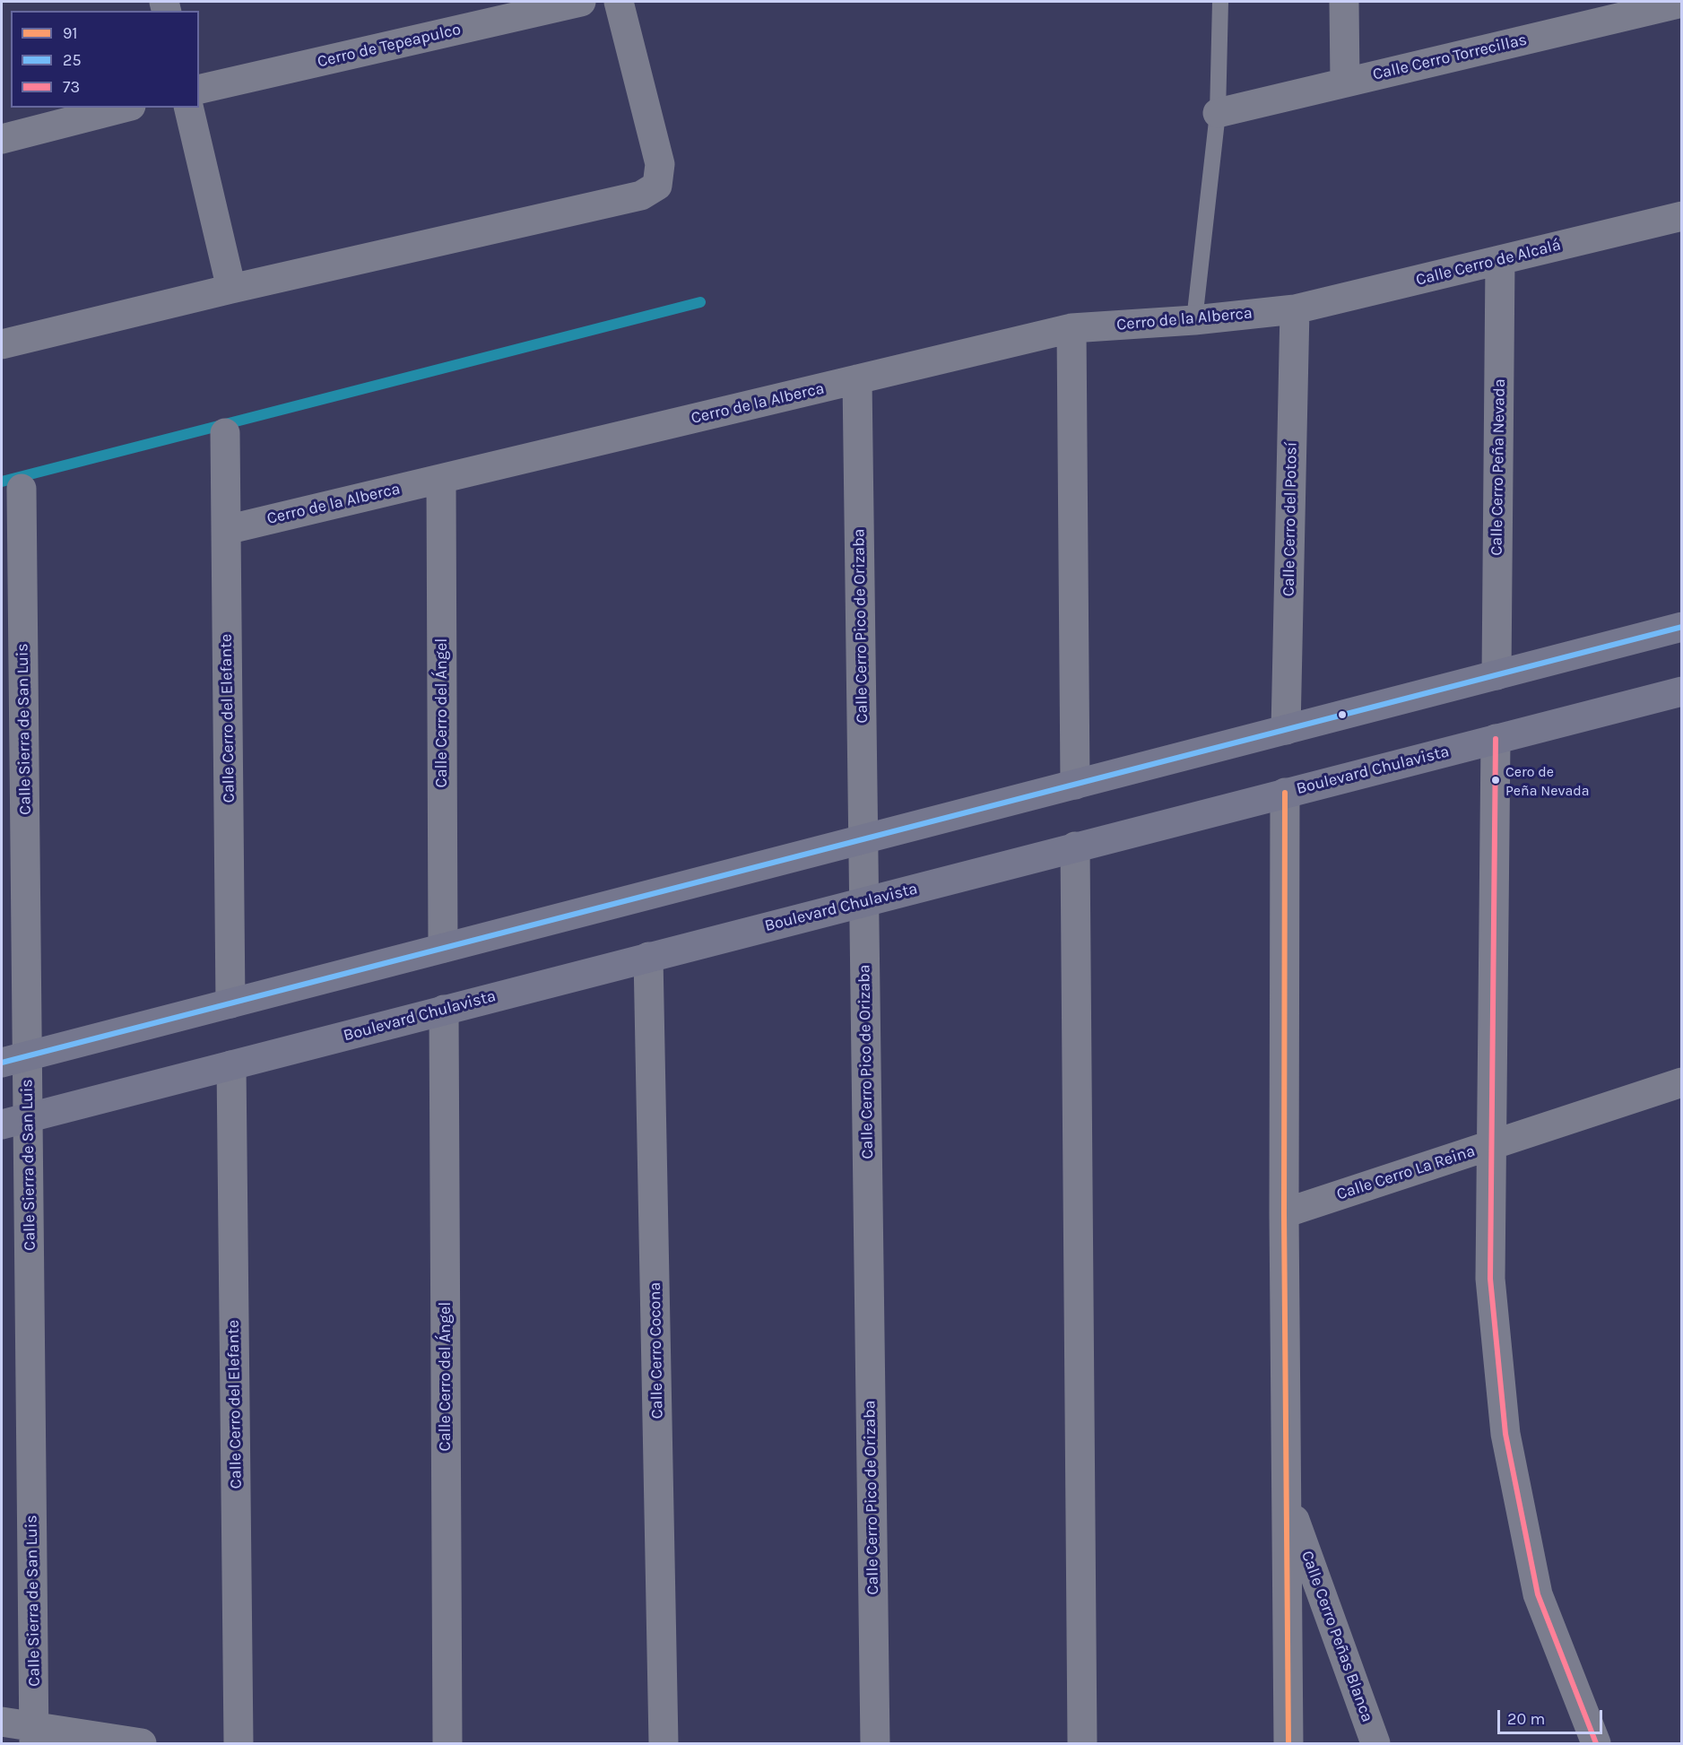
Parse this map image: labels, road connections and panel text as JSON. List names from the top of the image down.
{
  "streets": {
    "main road": ["Boulevard Chulavista"],
    "street": [
      "Cerro de Tepeapulco",
      "Calle Cerro Torrecillas",
      "Calle Cerro de Alcalá",
      "Cerro de la Alberca",
      "Calle Cerro Peña Nevada",
      "Calle Cerro del Potosí",
      "Calle Cerro Pico de Orizaba",
      "Calle Cerro del Ángel",
      "Calle Cerro del Elefante",
      "Calle Sierra de San Luis",
      "Calle Cerro La Reina",
      "Calle Cerro Cocona",
      "Calle Cerro Peñas Blanca"
    ]
  },
  "crossings": [
    ["Calle Cerro de Alcalá", "Cerro de la Alberca"],
    ["Calle Cerro de Alcalá", "Calle Cerro Peña Nevada"],
    ["Calle Cerro de Alcalá", "Calle Cerro del Potosí"],
    ["Cerro de la Alberca", "Calle Cerro del Potosí"],
    ["Cerro de la Alberca", "Calle Cerro Pico de Orizaba"],
    ["Cerro de la Alberca", "Calle Cerro del Ángel"],
    ["Cerro de la Alberca", "Calle Cerro del Elefante"],
    ["Calle Cerro Pico de Orizaba", "Boulevard Chulavista"],
    ["Calle Cerro del Ángel", "Boulevard Chulavista"],
    ["Calle Cerro del Elefante", "Boulevard Chulavista"],
    ["Calle Sierra de San Luis", "Boulevard Chulavista"],
    ["Boulevard Chulavista", "Calle Cerro Cocona"]
  ],
  "places": ["Cero de Peña Nevada"],
  "lines": ["transit line 25", "transit line 73", "transit line 91"],
  "legend": ["91", "25", "73"],
  "scale_bar": "20 m"
}
